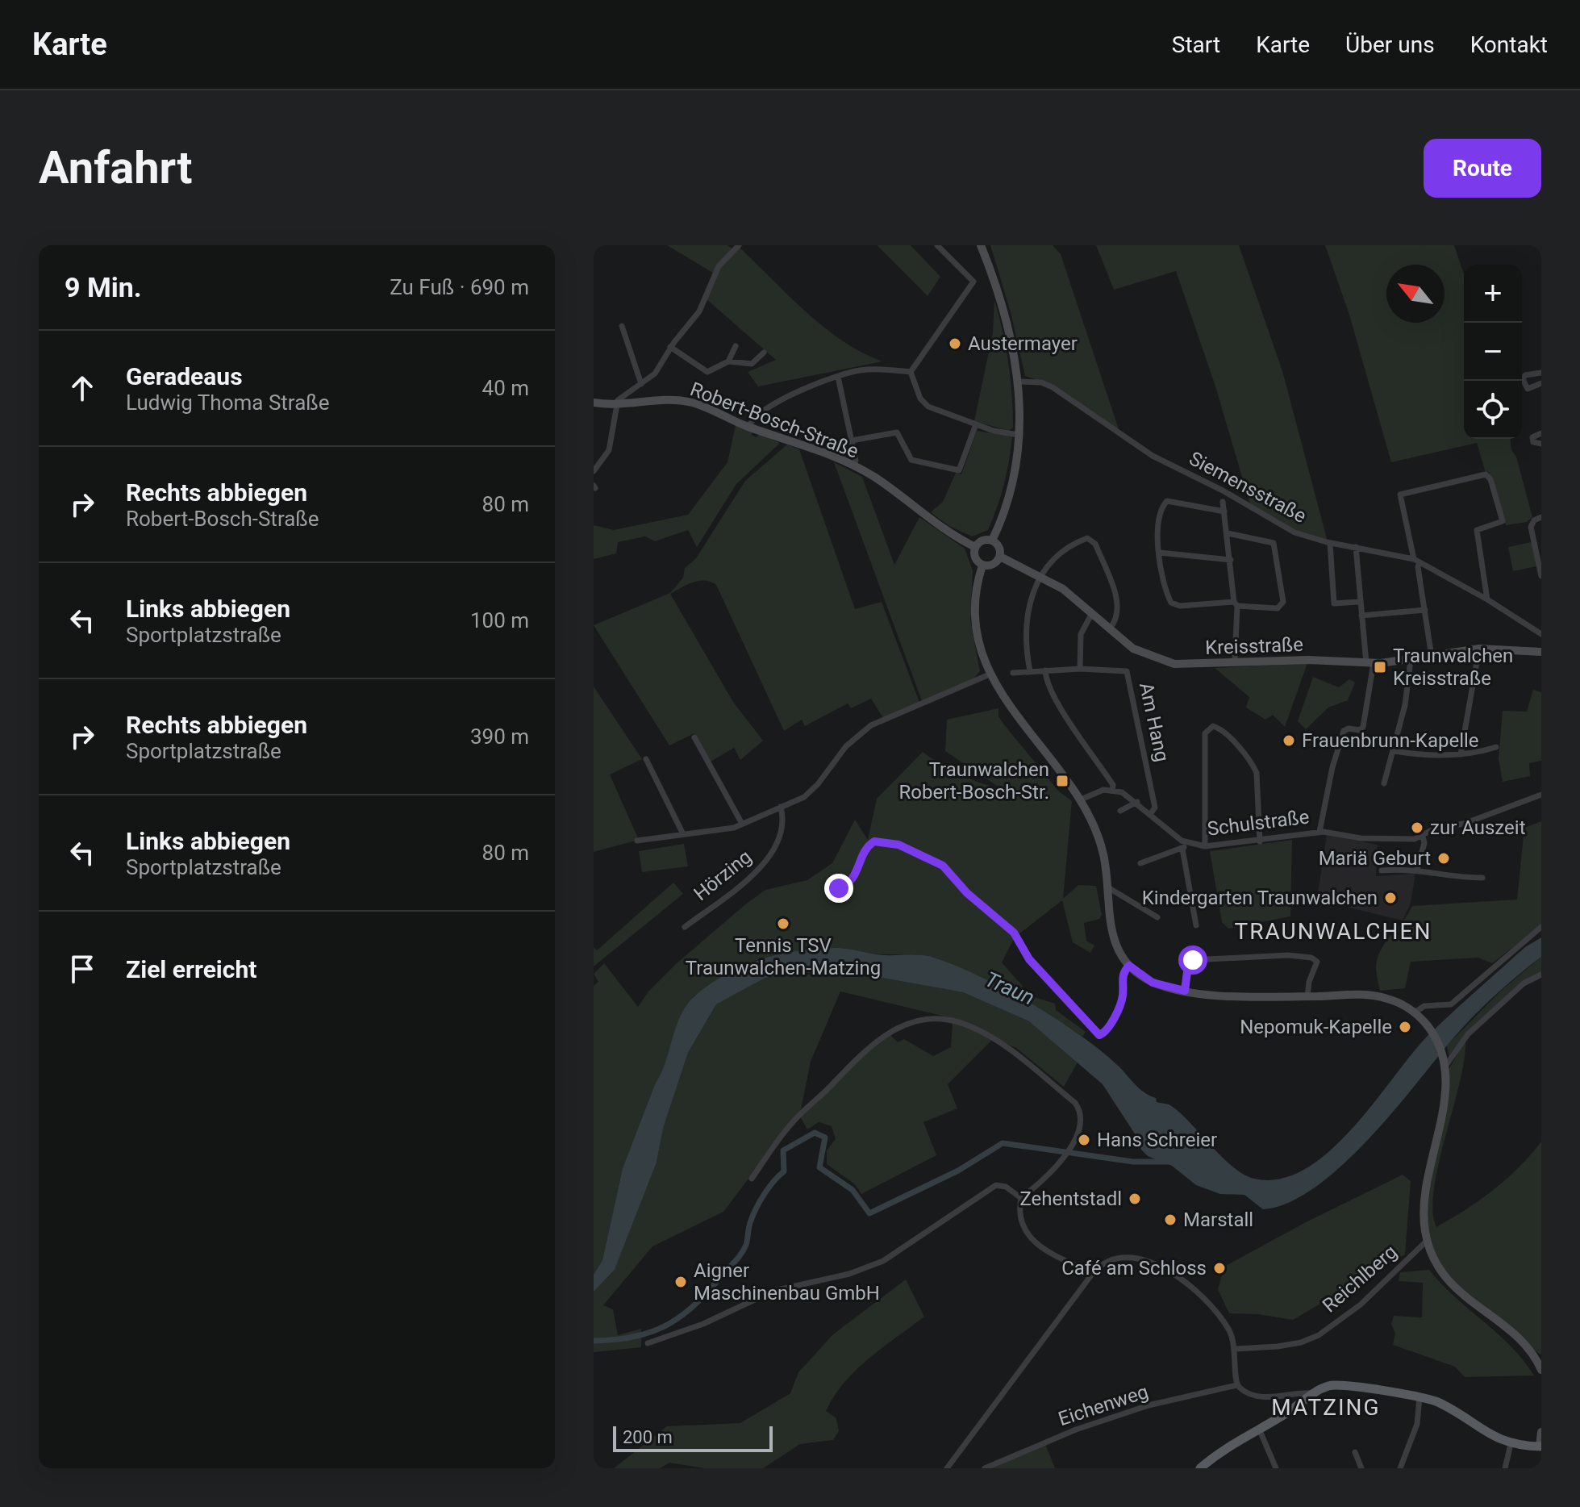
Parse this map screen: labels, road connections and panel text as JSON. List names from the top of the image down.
{
  "streets": {
    "main road": ["Robert-Bosch-Straße", "Kreisstraße"],
    "street": [
      "Siemensstraße",
      "Am Hang",
      "Schulstraße",
      "Hörzing",
      "Reichlberg",
      "Eichenweg"
    ]
  },
  "crossings": [
    ["Robert-Bosch-Straße", "Kreisstraße"],
    ["Am Hang", "Schulstraße"]
  ],
  "districts": ["TRAUNWALCHEN", "MATZING"],
  "water": ["Traun"],
  "places": {
    "other": [
      "Austermayer",
      "Frauenbrunn-Kapelle",
      "zur Auszeit",
      "Mariä Geburt",
      "Kindergarten Traunwalchen",
      "Tennis TSV Traunwalchen-Matzing",
      "Nepomuk-Kapelle",
      "Hans Schreier",
      "Zehentstadl",
      "Marstall",
      "Café am Schloss",
      "Aigner Maschinenbau GmbH"
    ],
    "transit": ["Traunwalchen Kreisstraße", "Traunwalchen Robert-Bosch-Str."]
  },
  "scale_bar": "200 m",
  "north": "top left",
  "page": {
    "header": "Karte",
    "nav": [
      "Start",
      "Karte",
      "Über uns",
      "Kontakt"
    ],
    "buttons": "Route",
    "title": "Anfahrt",
    "heading": ["9 Min.", "Zu Fuß · 690 m"],
    "map_buttons": ["+", "−"],
    "list": [
      ["Geradeaus", "Ludwig Thoma Straße", "40 m"],
      ["Rechts abbiegen", "Robert-Bosch-Straße", "80 m"],
      ["Links abbiegen", "Sportplatzstraße", "100 m"],
      ["Rechts abbiegen", "Sportplatzstraße", "390 m"],
      ["Links abbiegen", "Sportplatzstraße", "80 m"],
      "Ziel erreicht"
    ],
    "scale": "200 m"
  }
}
